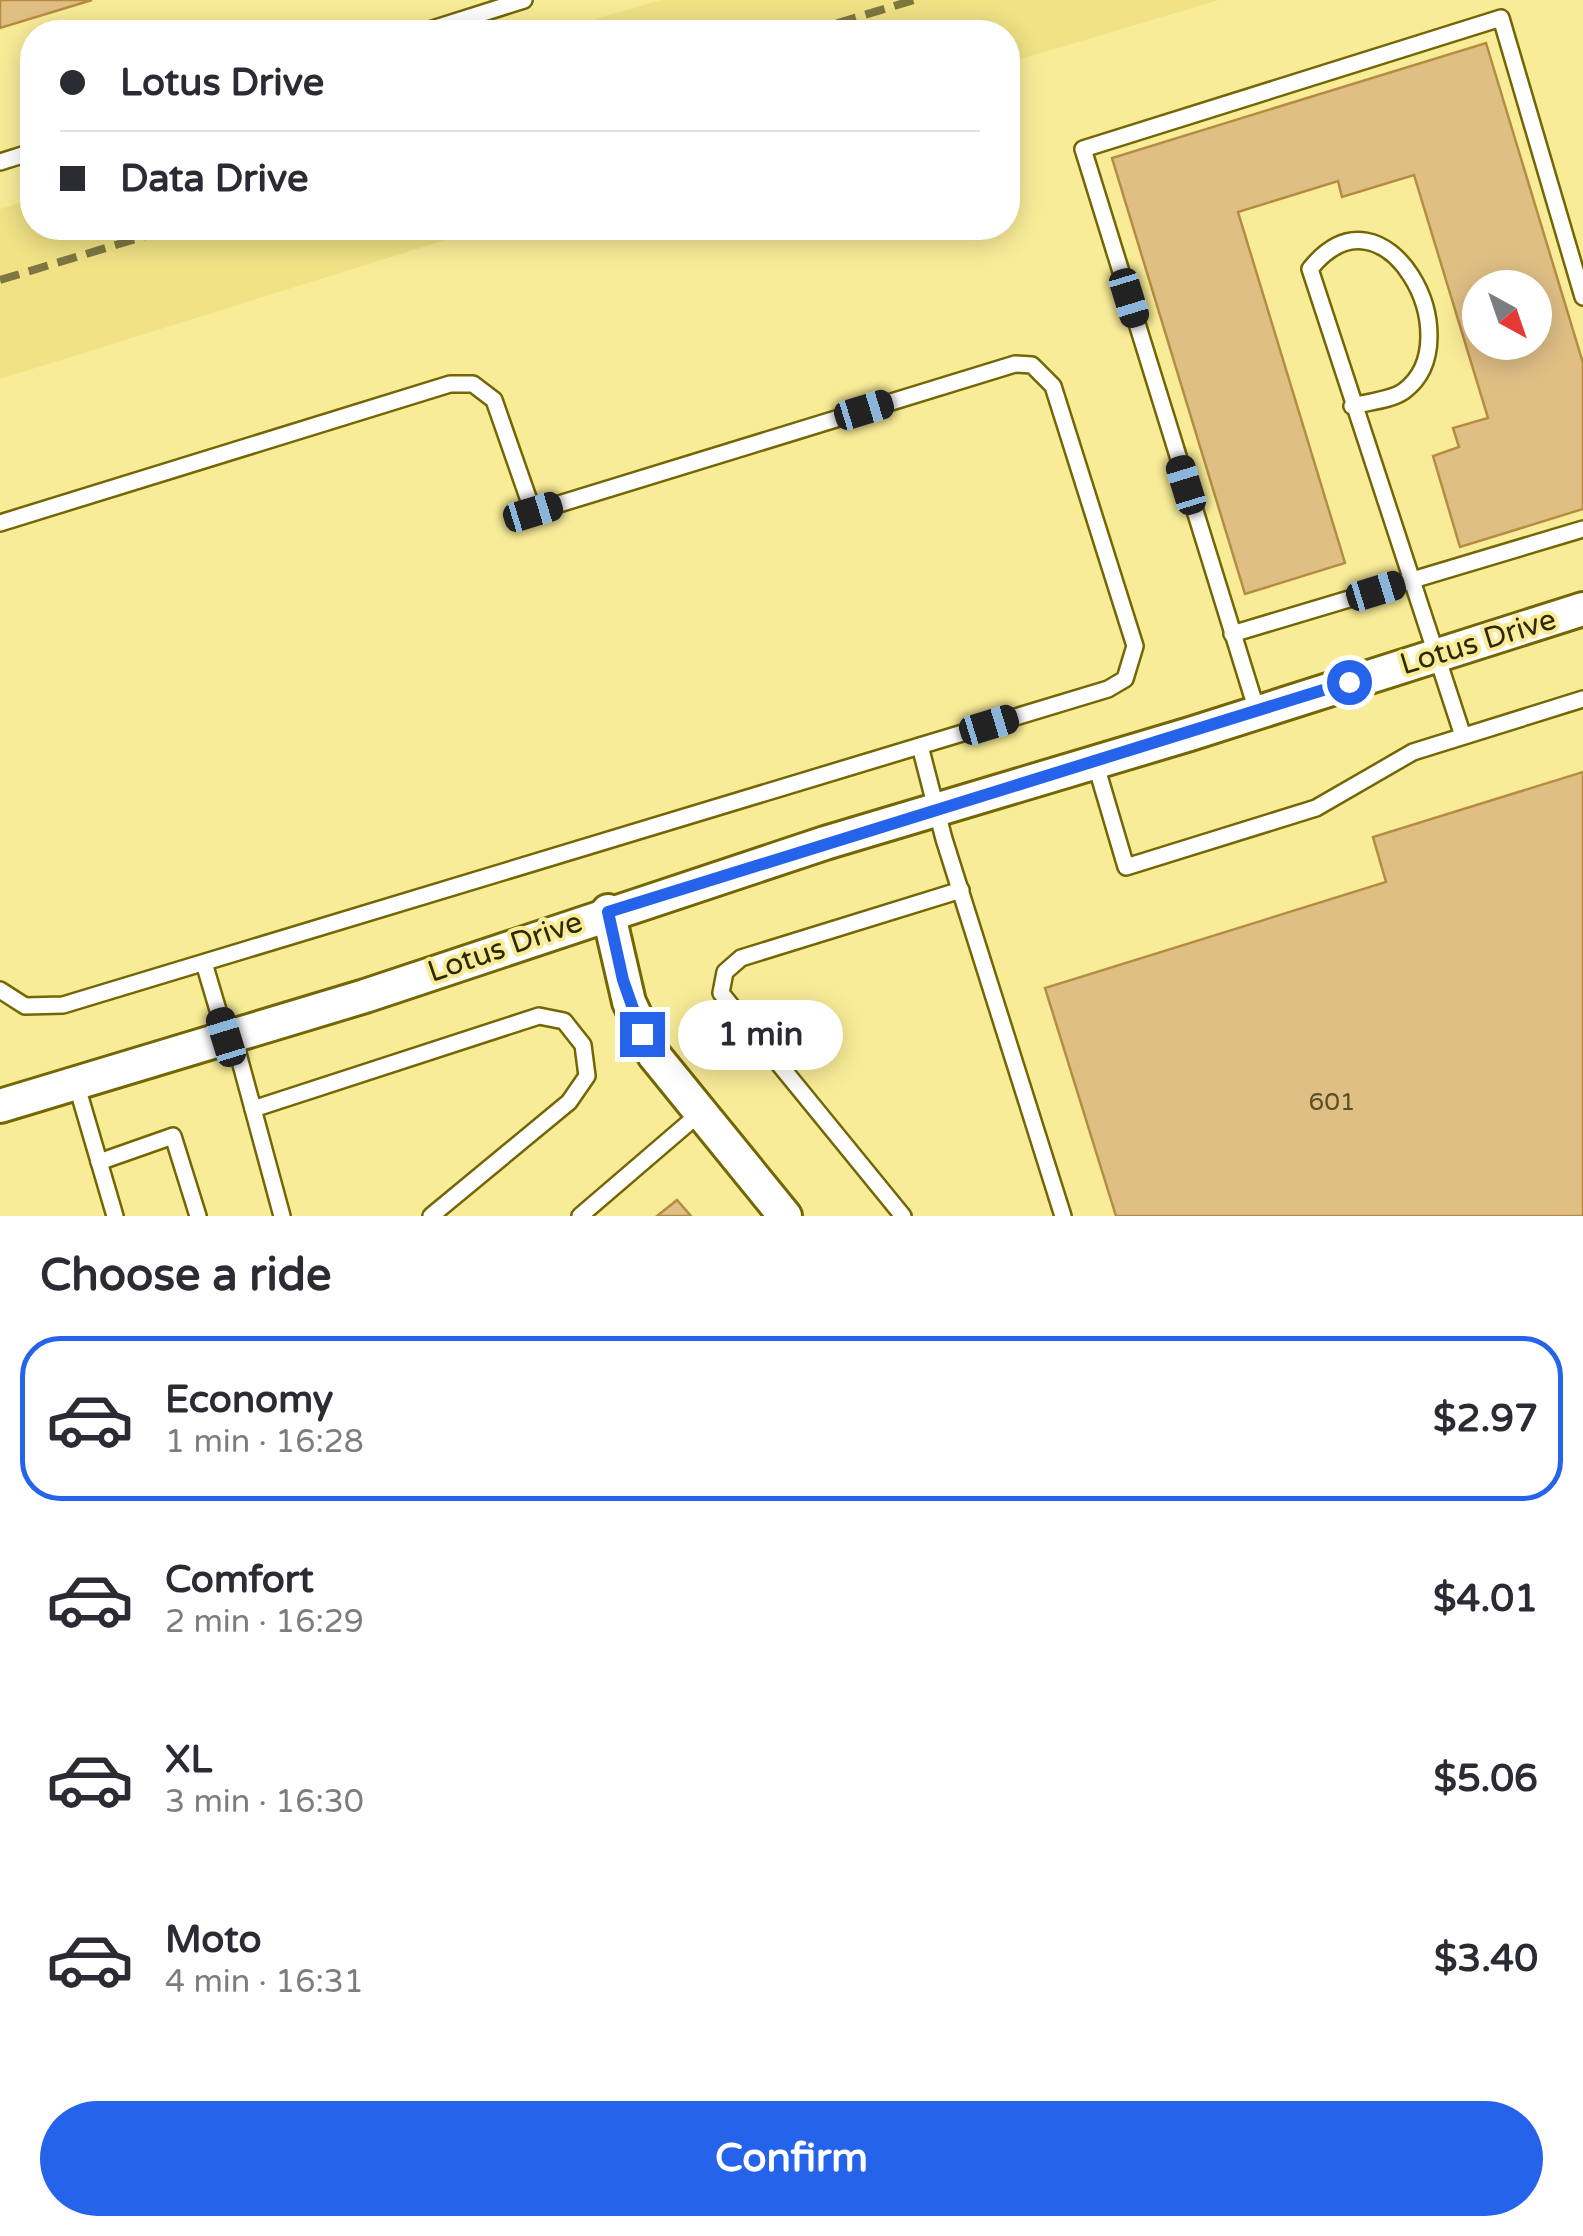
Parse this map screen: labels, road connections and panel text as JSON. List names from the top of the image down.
{
  "streets": {
    "street": ["Lotus Drive"]
  },
  "house_numbers": ["601"],
  "north": "bottom right",
  "page": {
    "banner": ["Lotus Drive", "Data Drive"],
    "bubble": "1 min",
    "heading": "Choose a ride",
    "list": [
      {
        "name": "Economy",
        "note": "1 min · 16:28",
        "value": "$2.97"
      },
      {
        "name": "Comfort",
        "note": "2 min · 16:29",
        "value": "$4.01"
      },
      {
        "name": "XL",
        "note": "3 min · 16:30",
        "value": "$5.06"
      },
      {
        "name": "Moto",
        "note": "4 min · 16:31",
        "value": "$3.40"
      }
    ],
    "buttons": "Confirm"
  }
}
